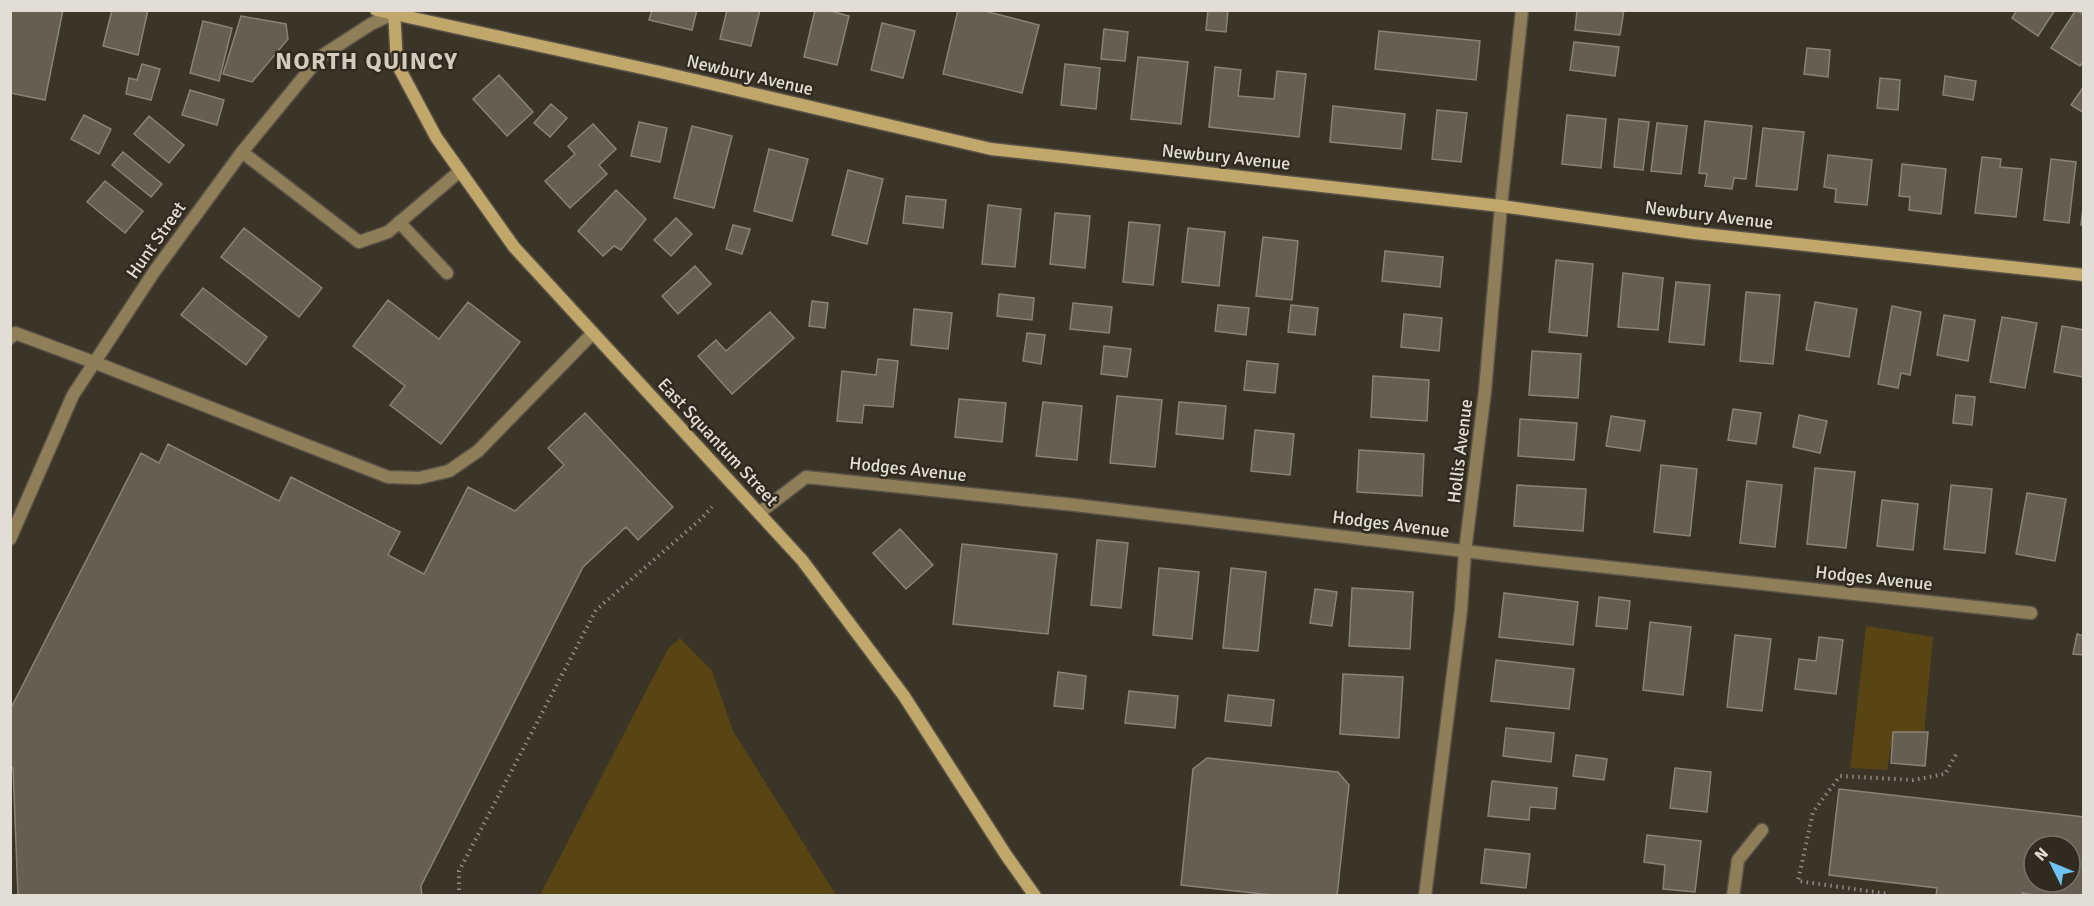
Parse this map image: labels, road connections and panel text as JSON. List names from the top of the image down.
{
  "streets": {
    "street": [
      "Newbury Avenue",
      "Hunt Street",
      "East Squantum Street",
      "Hollis Avenue",
      "Hodges Avenue"
    ]
  },
  "crossings": [
    ["Newbury Avenue", "Hunt Street"],
    ["Newbury Avenue", "East Squantum Street"],
    ["Newbury Avenue", "Hollis Avenue"],
    ["Hunt Street", "East Squantum Street"],
    ["East Squantum Street", "Hodges Avenue"],
    ["Hollis Avenue", "Hodges Avenue"]
  ],
  "districts": ["NORTH QUINCY"],
  "north": "top left"
}
